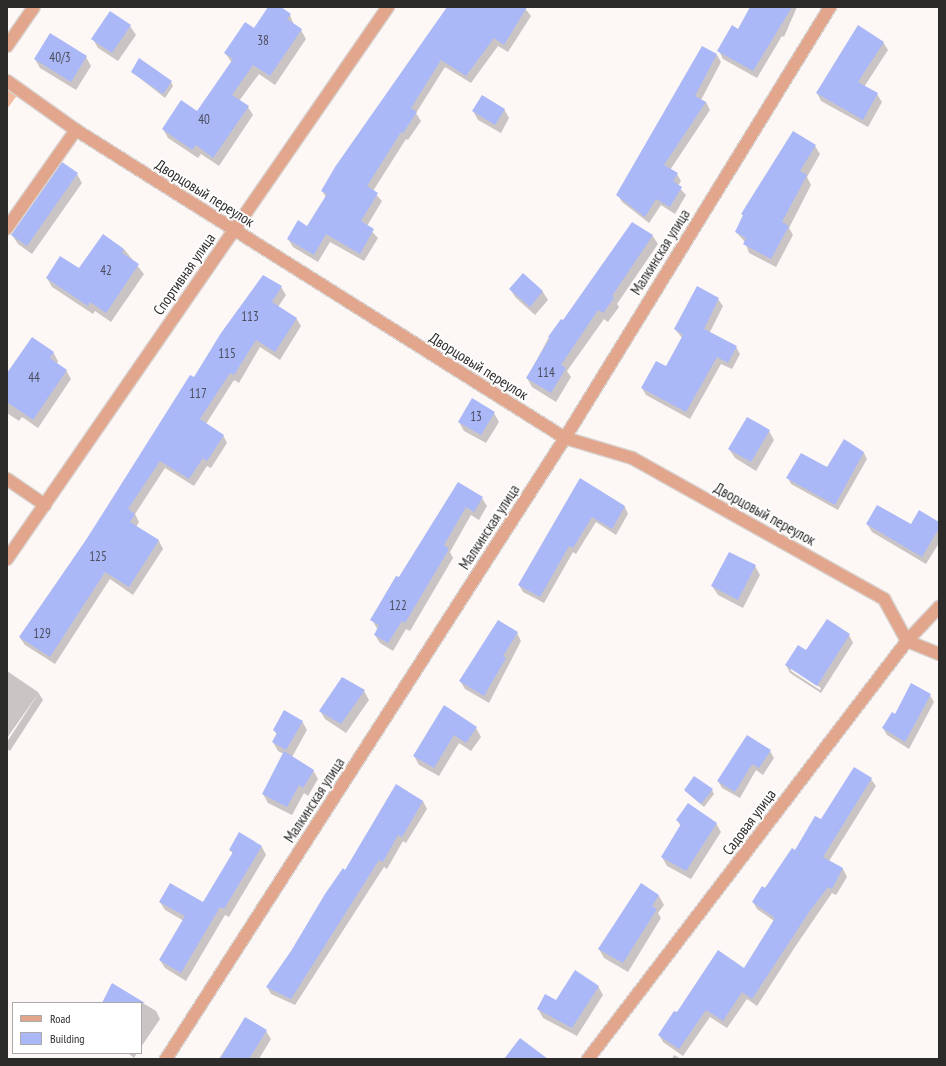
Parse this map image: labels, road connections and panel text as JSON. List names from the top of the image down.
{
  "streets": {
    "street": [
      "Дворцовый переулок",
      "Малкинская улица",
      "Спортивная улица",
      "Садовая улица"
    ]
  },
  "crossings": [
    ["Дворцовый переулок", "Малкинская улица"],
    ["Дворцовый переулок", "Спортивная улица"],
    ["Дворцовый переулок", "Садовая улица"]
  ],
  "house_numbers": [
    "38",
    "40/3",
    "40",
    "42",
    "113",
    "115",
    "114",
    "44",
    "117",
    "13",
    "125",
    "122",
    "129"
  ],
  "legend": ["Road", "Building"]
}
